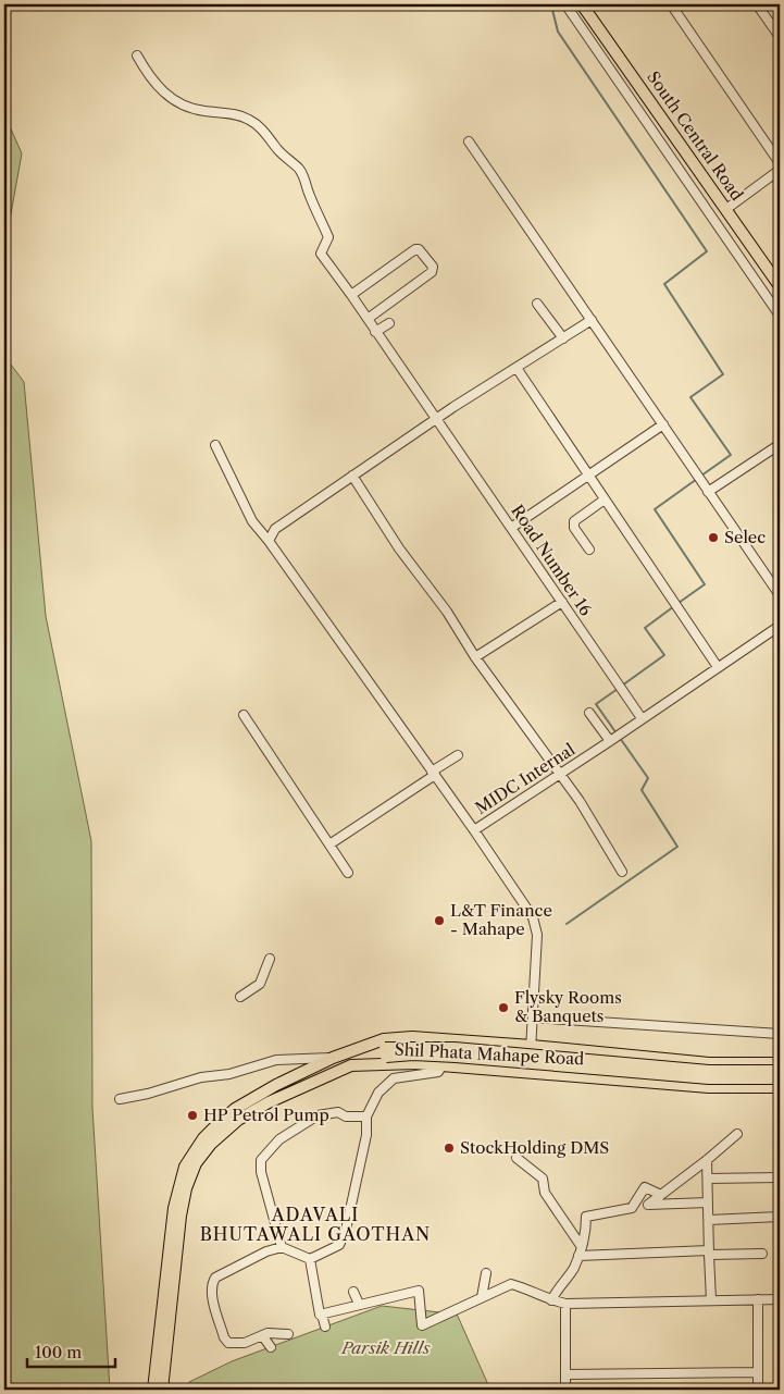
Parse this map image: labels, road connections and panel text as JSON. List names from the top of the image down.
{
  "streets": {
    "main road": ["South Central Road", "Shil Phata Mahape Road"],
    "street": ["Road Number 16", "MIDC Internal"]
  },
  "crossings": [
    ["Road Number 16", "MIDC Internal"],
    ["MIDC Internal", "Shil Phata Mahape Road"]
  ],
  "districts": ["ADAVALI BHUTAWALI GAOTHAN"],
  "parks": ["Parsik Hills"],
  "places": [
    "Selec",
    "L&T Finance - Mahape",
    "Flysky Rooms & Banquets",
    "HP Petrol Pump",
    "StockHolding DMS"
  ],
  "scale_bar": "100 m"
}
